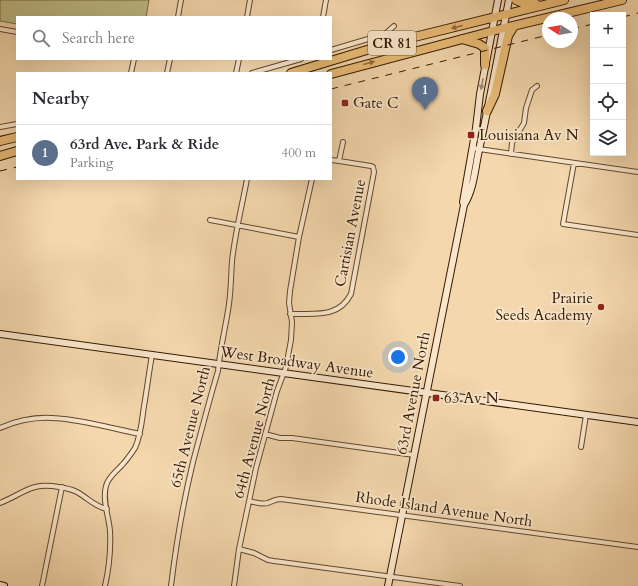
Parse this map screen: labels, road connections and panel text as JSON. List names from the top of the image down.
{
  "streets": {
    "highway": ["CR 81"],
    "street": [
      "Cartisian Avenue",
      "West Broadway Avenue",
      "63rd Avenue North",
      "65th Avenue North",
      "64th Avenue North",
      "Rhode Island Avenue North"
    ]
  },
  "crossings": [
    ["CR 81", "63rd Avenue North"],
    ["Cartisian Avenue", "64th Avenue North"],
    ["West Broadway Avenue", "63rd Avenue North"],
    ["West Broadway Avenue", "65th Avenue North"],
    ["West Broadway Avenue", "64th Avenue North"],
    ["63rd Avenue North", "Rhode Island Avenue North"],
    ["64th Avenue North", "Rhode Island Avenue North"]
  ],
  "places": {
    "transit": ["Gate C", "Louisiana Av N", "63 Av N"],
    "other": ["Prairie Seeds Academy"]
  },
  "north": "left",
  "page": {
    "map_buttons": ["+", "−"],
    "search": "Search here",
    "heading": "Nearby",
    "pins": "1",
    "list": [
      {
        "mark": "1",
        "name": "63rd Ave. Park & Ride",
        "note": "Parking",
        "value": "400 m"
      }
    ]
  }
}
